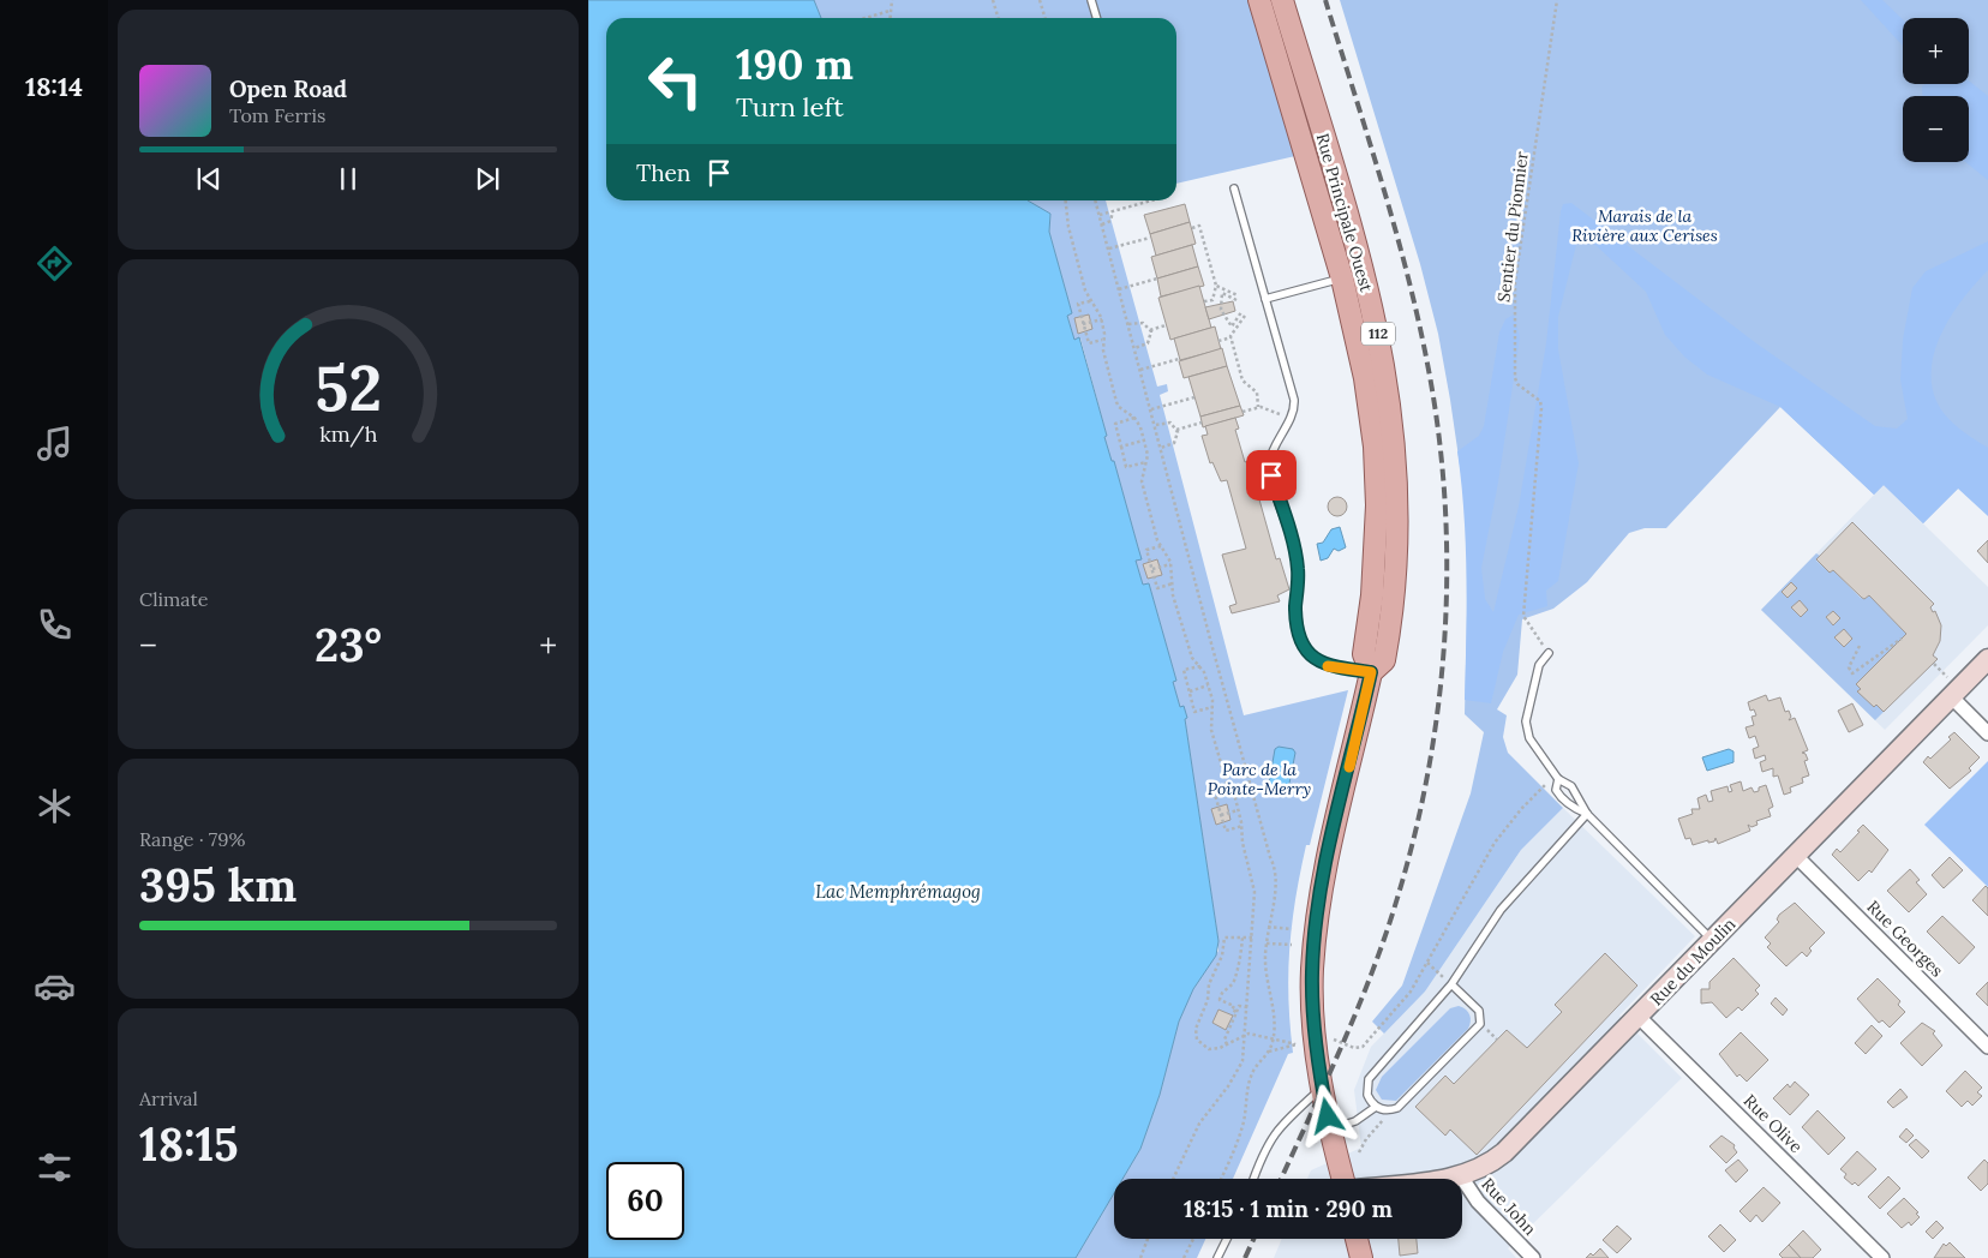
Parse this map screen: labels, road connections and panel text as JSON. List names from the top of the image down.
{
  "streets": {
    "main road": ["Rue Principale Ouest", "112"],
    "street": [
      "Rue Georges",
      "Rue du Moulin",
      "Rue Olive",
      "Rue John"
    ],
    "path": ["Sentier du Pionnier"]
  },
  "crossings": [
    ["Rue Georges", "Rue du Moulin"],
    ["Rue du Moulin", "Rue Olive"],
    ["Rue du Moulin", "Rue John"]
  ],
  "water": ["Lac Memphrémagog"],
  "parks": ["Marais de la Rivière aux Cerises", "Parc de la Pointe-Merry"],
  "page": {
    "tabs": "18:14",
    "map_buttons": ["+", "−"],
    "turn": ["190 m", "Turn left"],
    "song": ["Open Road", "Tom Ferris"],
    "then": "Then",
    "tile": [
      "Climate",
      ["Range · 79%", "395 km"],
      ["Arrival", "18:15"]
    ],
    "heat": ["−", "23°", "+"],
    "limit": "60",
    "trip": "18:15 · 1 min · 290 m",
    "gauge": ["52", "km/h"]
  }
}
